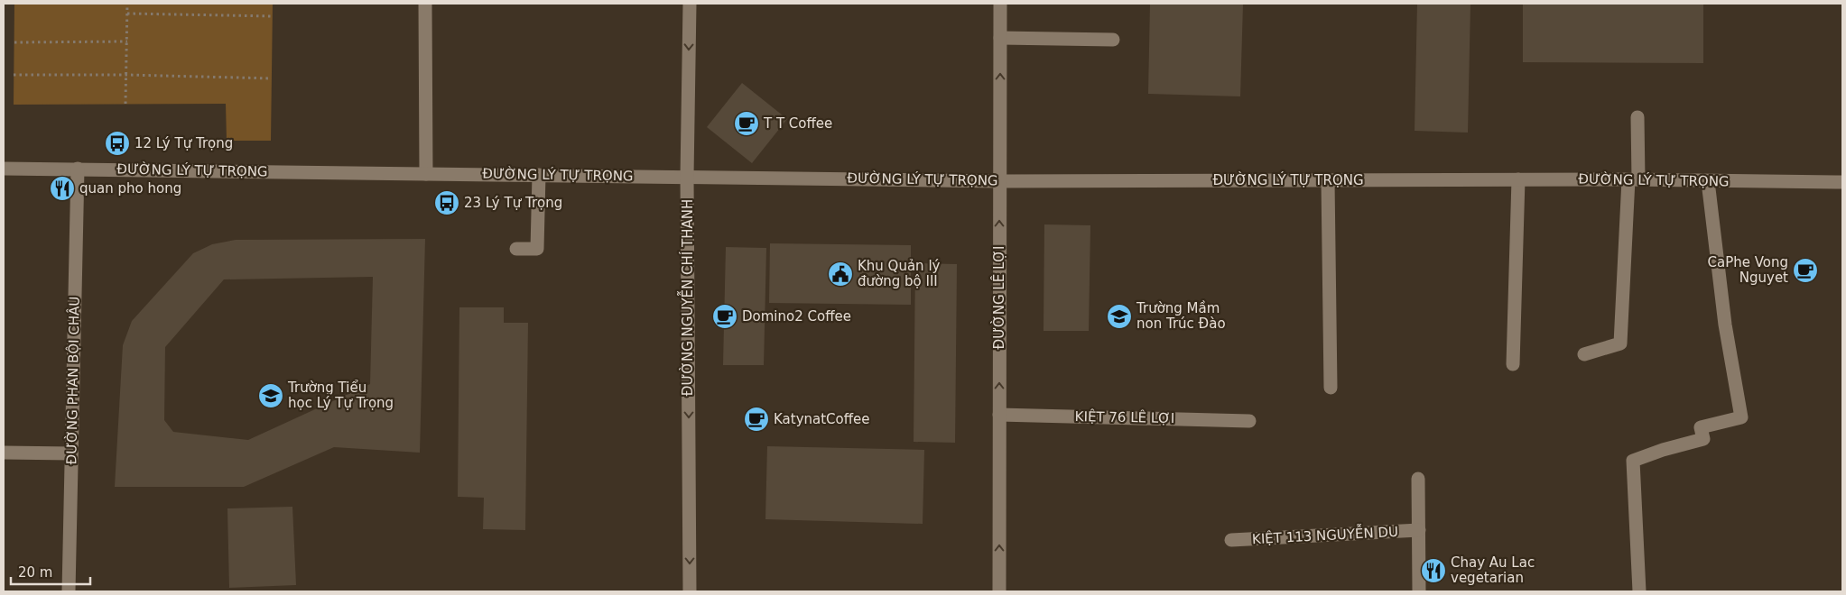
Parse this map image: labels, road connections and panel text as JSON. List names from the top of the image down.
{
  "streets": {
    "street": [
      "ĐƯỜNG LÝ TỰ TRỌNG",
      "ĐƯỜNG NGUYỄN CHÍ THANH",
      "ĐƯỜNG LÊ LỢI",
      "ĐƯỜNG PHAN BỘI CHÂU",
      "KIỆT 76 LÊ LỢI",
      "KIỆT 113 NGUYỄN DU"
    ]
  },
  "crossings": [
    ["ĐƯỜNG LÝ TỰ TRỌNG", "ĐƯỜNG NGUYỄN CHÍ THANH"],
    ["ĐƯỜNG LÝ TỰ TRỌNG", "ĐƯỜNG LÊ LỢI"],
    ["ĐƯỜNG LÝ TỰ TRỌNG", "ĐƯỜNG PHAN BỘI CHÂU"],
    ["ĐƯỜNG LÊ LỢI", "KIỆT 76 LÊ LỢI"]
  ],
  "one_way": ["ĐƯỜNG NGUYỄN CHÍ THANH", "ĐƯỜNG LÊ LỢI"],
  "places": {
    "cafe": [
      "T T Coffee",
      "CaPhe Vong Nguyet",
      "Domino2 Coffee",
      "KatynatCoffee"
    ],
    "bus stop": ["12 Lý Tự Trọng", "23 Lý Tự Trọng"],
    "restaurant": ["quan pho hong", "Chay Au Lac vegetarian"],
    "public building": ["Khu Quản lý đường bộ III"],
    "school or university": ["Trường Mầm non Trúc Đào", "Trường Tiểu học Lý Tự Trọng"]
  },
  "scale_bar": "20 m"
}
